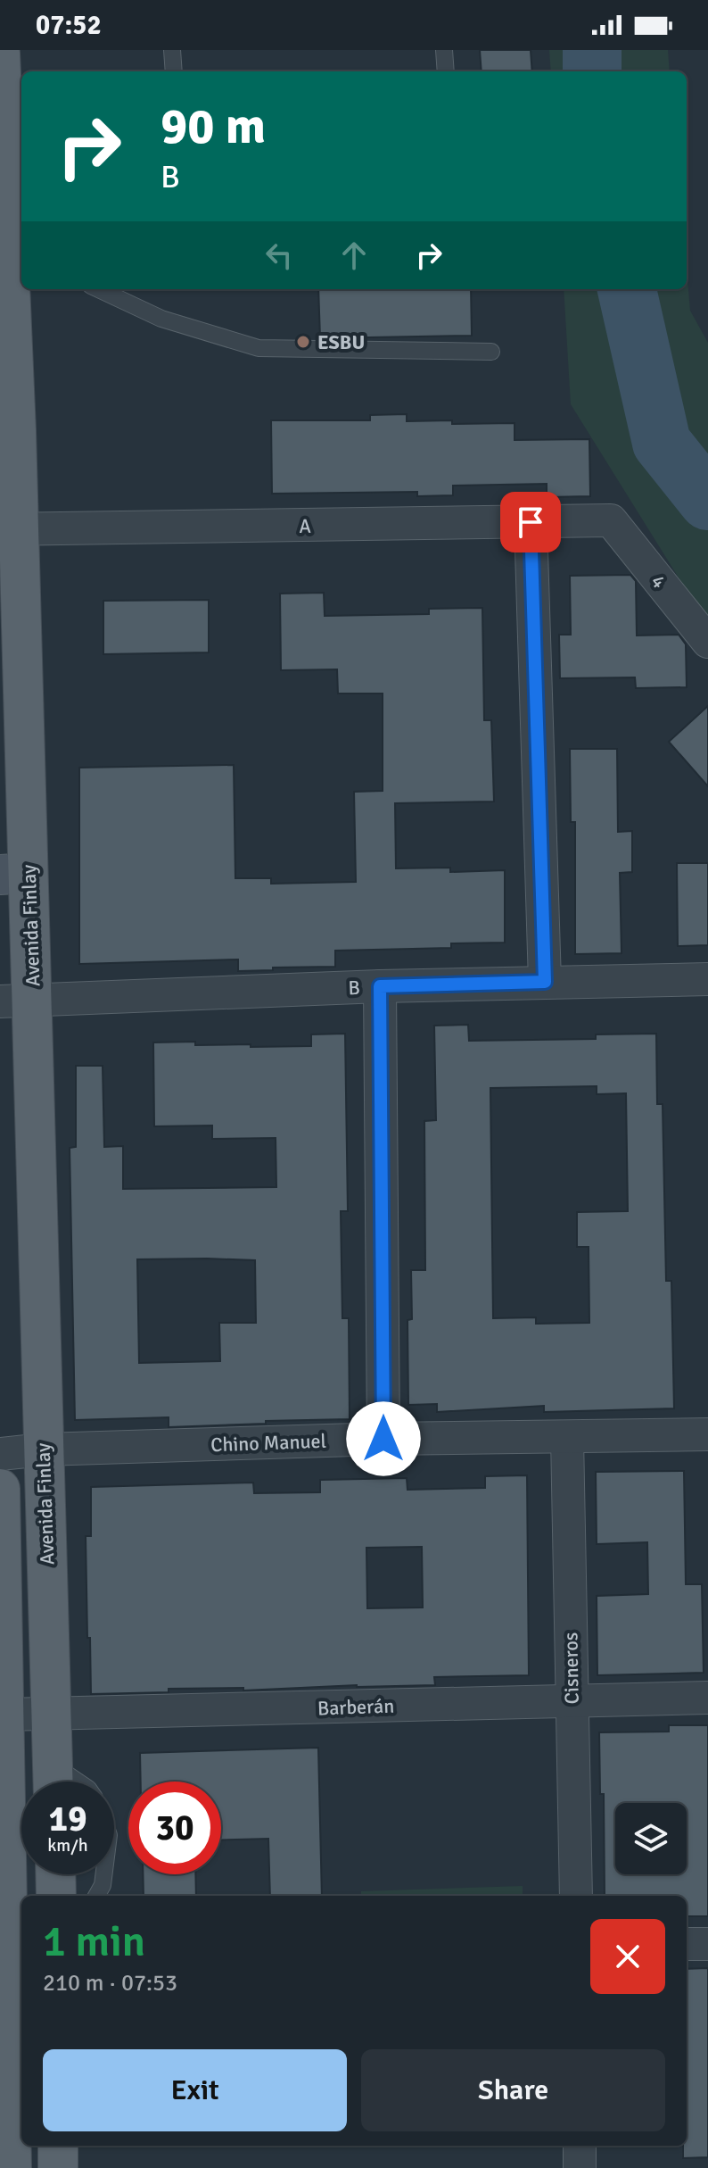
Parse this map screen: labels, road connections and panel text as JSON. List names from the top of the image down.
{
  "streets": {
    "main road": ["Avenida Finlay"],
    "street": [
      "A",
      "4",
      "B",
      "Chino Manuel",
      "Cisneros",
      "Barberán"
    ]
  },
  "crossings": [
    ["A", "4"],
    ["A", "Avenida Finlay"],
    ["Avenida Finlay", "B"],
    ["Avenida Finlay", "Chino Manuel"],
    ["Avenida Finlay", "Barberán"],
    ["Chino Manuel", "Cisneros"],
    ["Cisneros", "Barberán"]
  ],
  "places": ["ESBU"],
  "page": {
    "status": "07:52",
    "turn": ["90 m", "B"],
    "speed": "19 km/h",
    "limit": "30",
    "heading": ["1 min", "210 m · 07:53"],
    "buttons": ["Exit", "Share"]
  }
}
